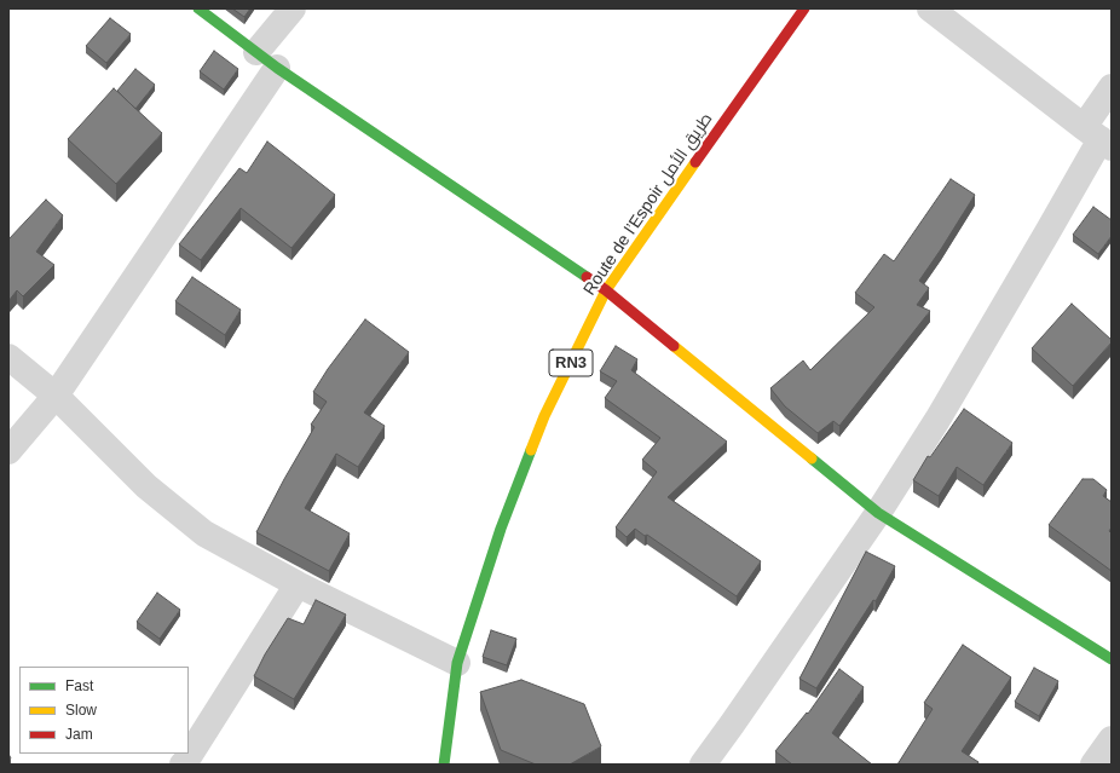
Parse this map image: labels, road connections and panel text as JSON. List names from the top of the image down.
{
  "streets": {
    "main road": ["Route de l’Espoir طريق الأمل", "RN3"]
  },
  "legend": ["Fast", "Slow", "Jam"]
}
